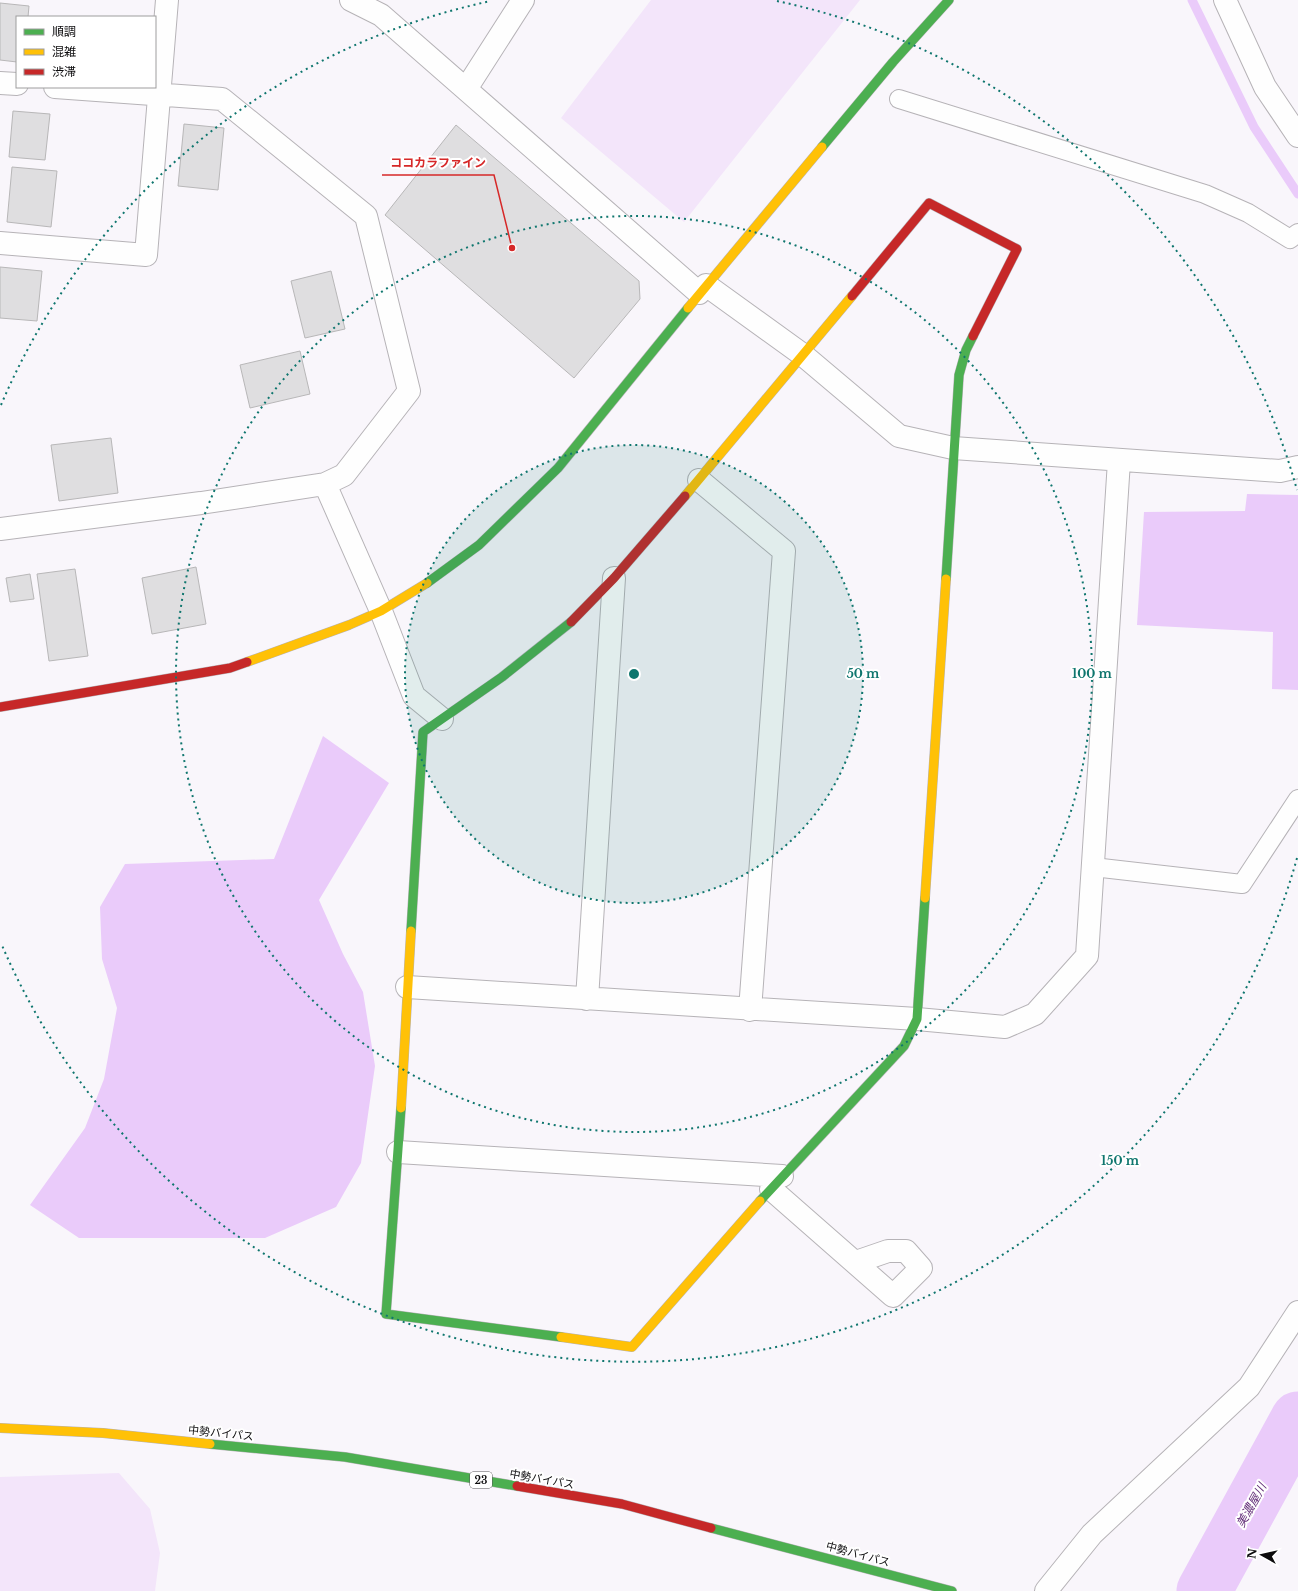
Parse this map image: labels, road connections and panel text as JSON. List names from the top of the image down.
{
  "streets": {
    "main road": ["中勢バイパス", "23"]
  },
  "water": ["美濃屋川"],
  "places": ["ココカラファイン"],
  "legend": ["順調", "混雑", "渋滞"],
  "north": "left",
  "rings": ["50 m", "100 m", "150 m"]
}
